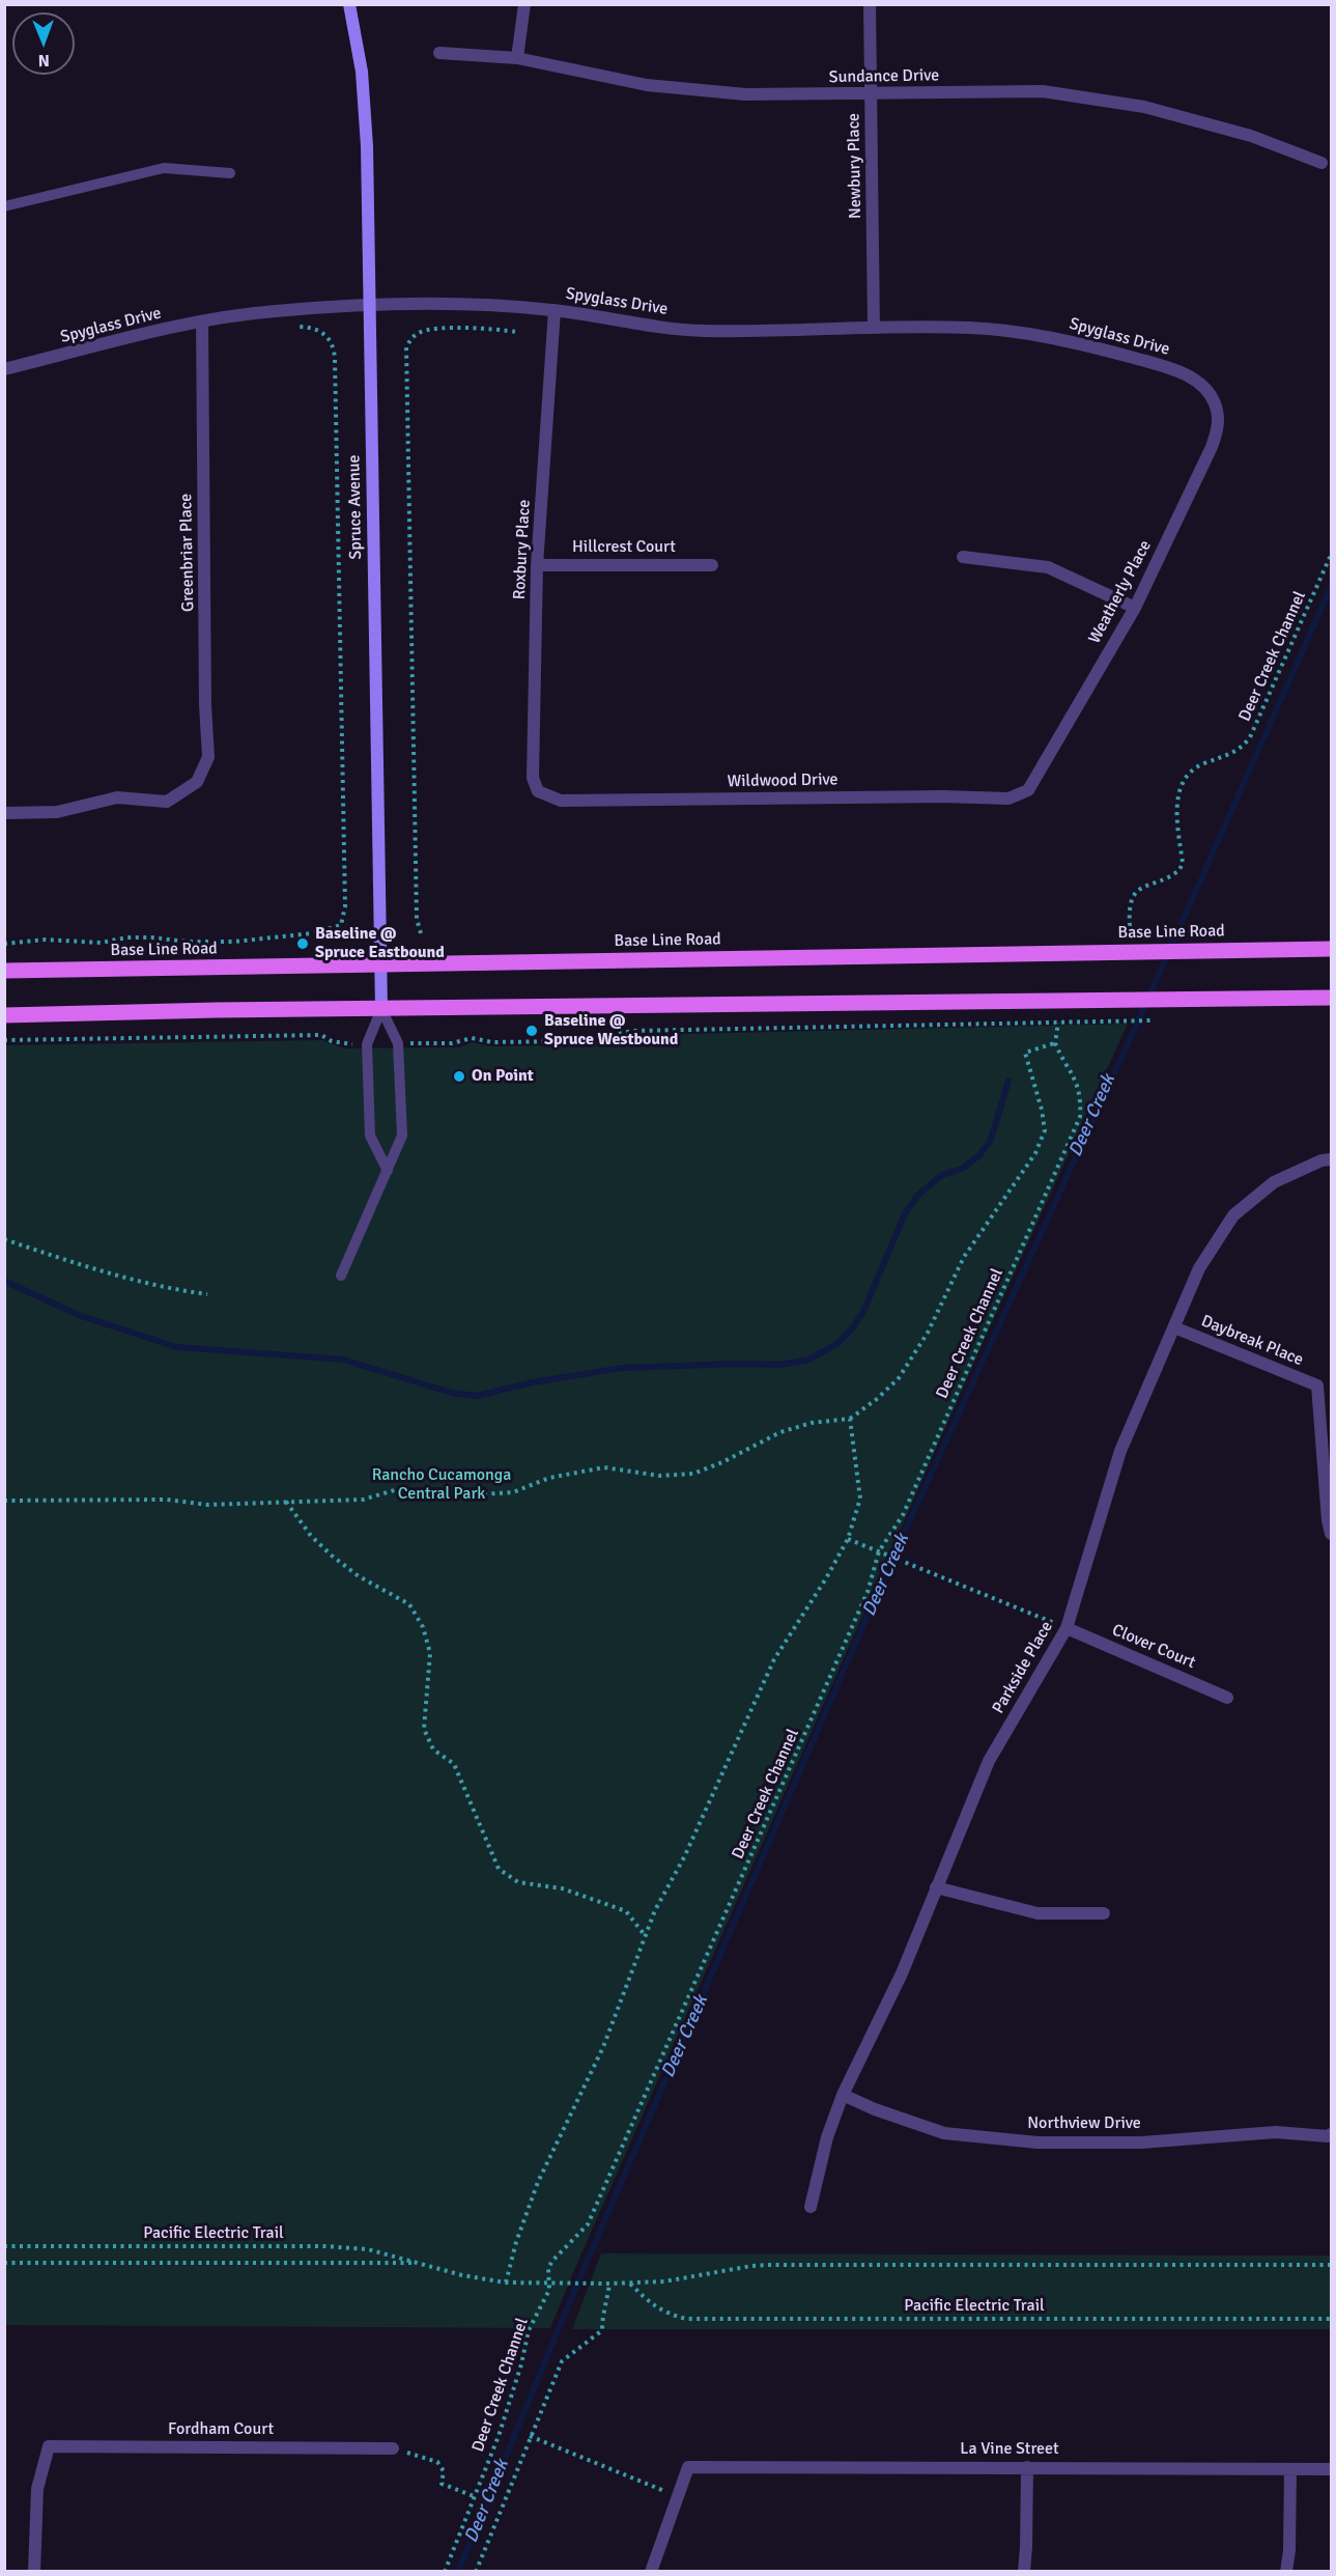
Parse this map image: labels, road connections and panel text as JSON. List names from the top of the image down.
{
  "streets": {
    "main road": ["Base Line Road"],
    "street": [
      "Sundance Drive",
      "Newbury Place",
      "Spyglass Drive",
      "Spruce Avenue",
      "Hillcrest Court",
      "Roxbury Place",
      "Greenbriar Place",
      "Weatherly Place",
      "Wildwood Drive",
      "Daybreak Place",
      "Clover Court",
      "Parkside Place",
      "Northview Drive",
      "Fordham Court",
      "La Vine Street"
    ],
    "path": ["Deer Creek Channel", "Pacific Electric Trail"]
  },
  "crossings": [
    ["Sundance Drive", "Newbury Place"],
    ["Newbury Place", "Spyglass Drive"],
    ["Spyglass Drive", "Spruce Avenue"],
    ["Spyglass Drive", "Roxbury Place"],
    ["Spyglass Drive", "Greenbriar Place"],
    ["Spyglass Drive", "Weatherly Place"],
    ["Spruce Avenue", "Base Line Road"],
    ["Hillcrest Court", "Roxbury Place"],
    ["Roxbury Place", "Wildwood Drive"],
    ["Weatherly Place", "Wildwood Drive"],
    ["Deer Creek Channel", "Pacific Electric Trail"],
    ["Daybreak Place", "Parkside Place"],
    ["Clover Court", "Parkside Place"],
    ["Parkside Place", "Northview Drive"]
  ],
  "water": ["Deer Creek"],
  "parks": ["Rancho Cucamonga Central Park"],
  "places": ["Baseline @ Spruce Eastbound", "Baseline @ Spruce Westbound", "On Point"],
  "north": "bottom"
}
